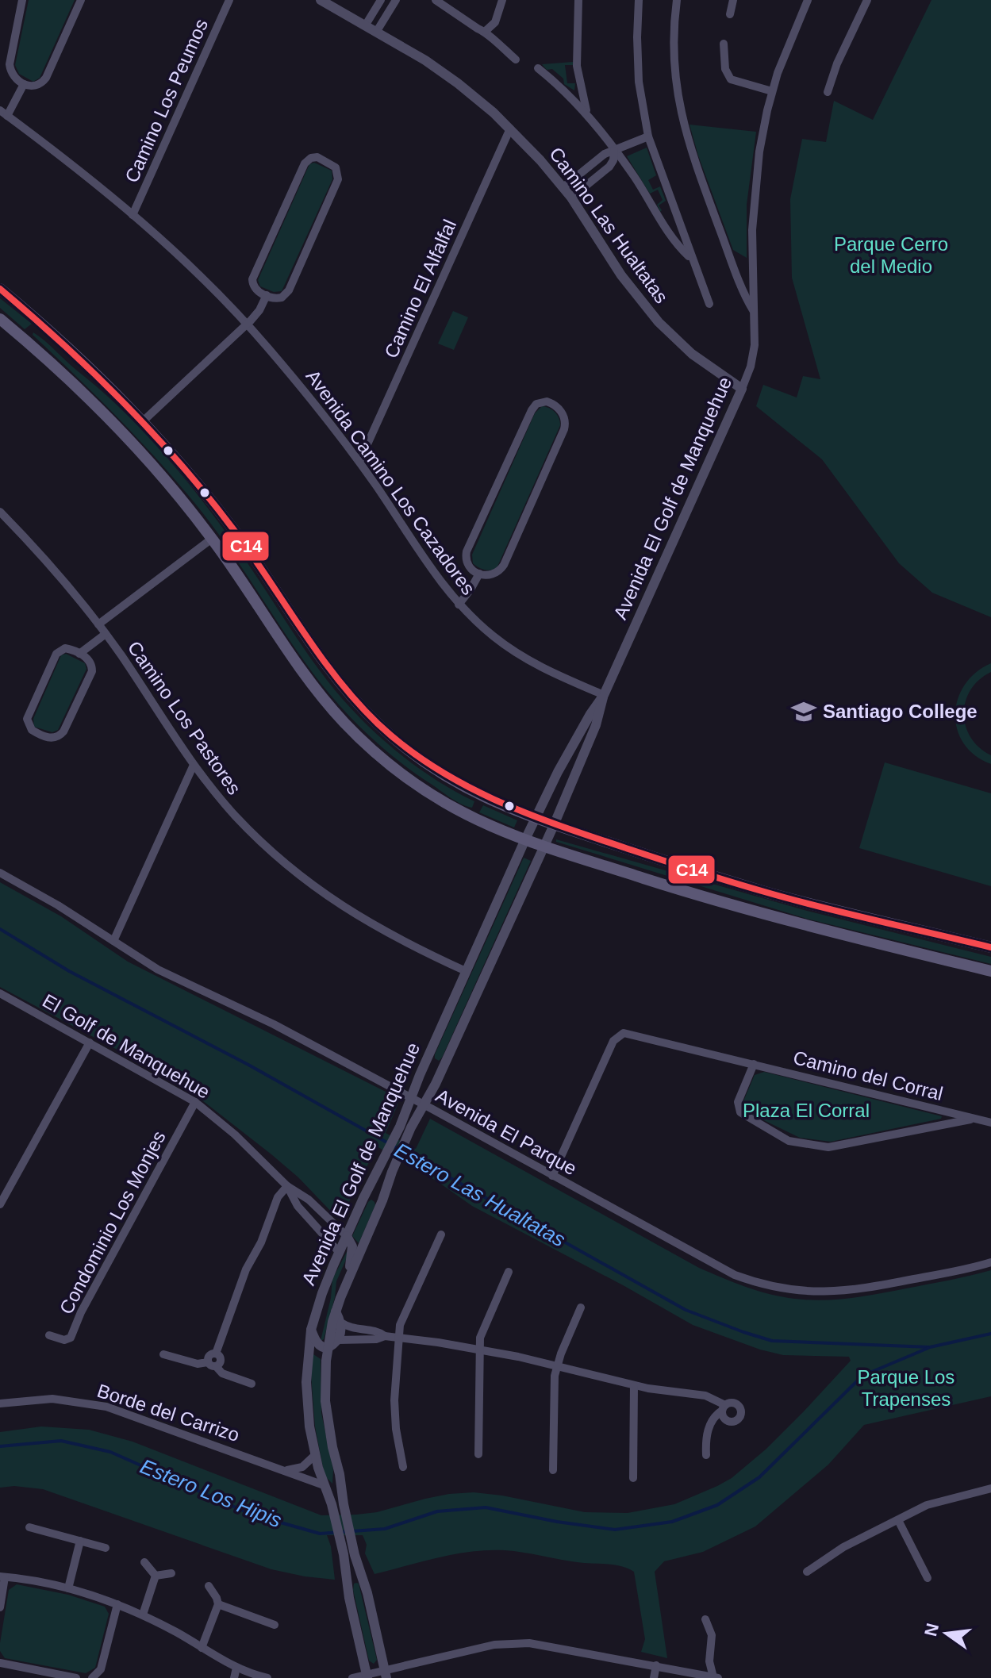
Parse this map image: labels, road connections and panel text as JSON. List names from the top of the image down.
{
  "streets": {
    "street": [
      "Camino Los Peumos",
      "Camino Las Hualtatas",
      "Camino El Alfalfal",
      "Avenida Camino Los Cazadores",
      "Avenida El Golf de Manquehue",
      "Camino Los Pastores",
      "El Golf de Manquehue",
      "Camino del Corral",
      "Avenida El Parque",
      "Condominio Los Monjes",
      "Borde del Carrizo"
    ]
  },
  "crossings": [
    ["Camino Los Peumos", "Avenida Camino Los Cazadores"],
    ["Camino Las Hualtatas", "Camino El Alfalfal"],
    ["Camino Las Hualtatas", "Avenida El Golf de Manquehue"],
    ["Camino El Alfalfal", "Avenida Camino Los Cazadores"],
    ["Avenida Camino Los Cazadores", "Avenida El Golf de Manquehue"],
    ["Avenida El Golf de Manquehue", "Camino Los Pastores"],
    ["Avenida El Golf de Manquehue", "El Golf de Manquehue"],
    ["Avenida El Golf de Manquehue", "Avenida El Parque"],
    ["Avenida El Golf de Manquehue", "Borde del Carrizo"],
    ["El Golf de Manquehue", "Condominio Los Monjes"],
    ["Camino del Corral", "Avenida El Parque"]
  ],
  "water": ["Estero Las Hualtatas", "Estero Los Hipis"],
  "parks": ["Parque Cerro del Medio", "Plaza El Corral", "Parque Los Trapenses"],
  "places": {
    "school or university": ["Santiago College"]
  },
  "lines": ["transit line C14"],
  "north": "left"
}
